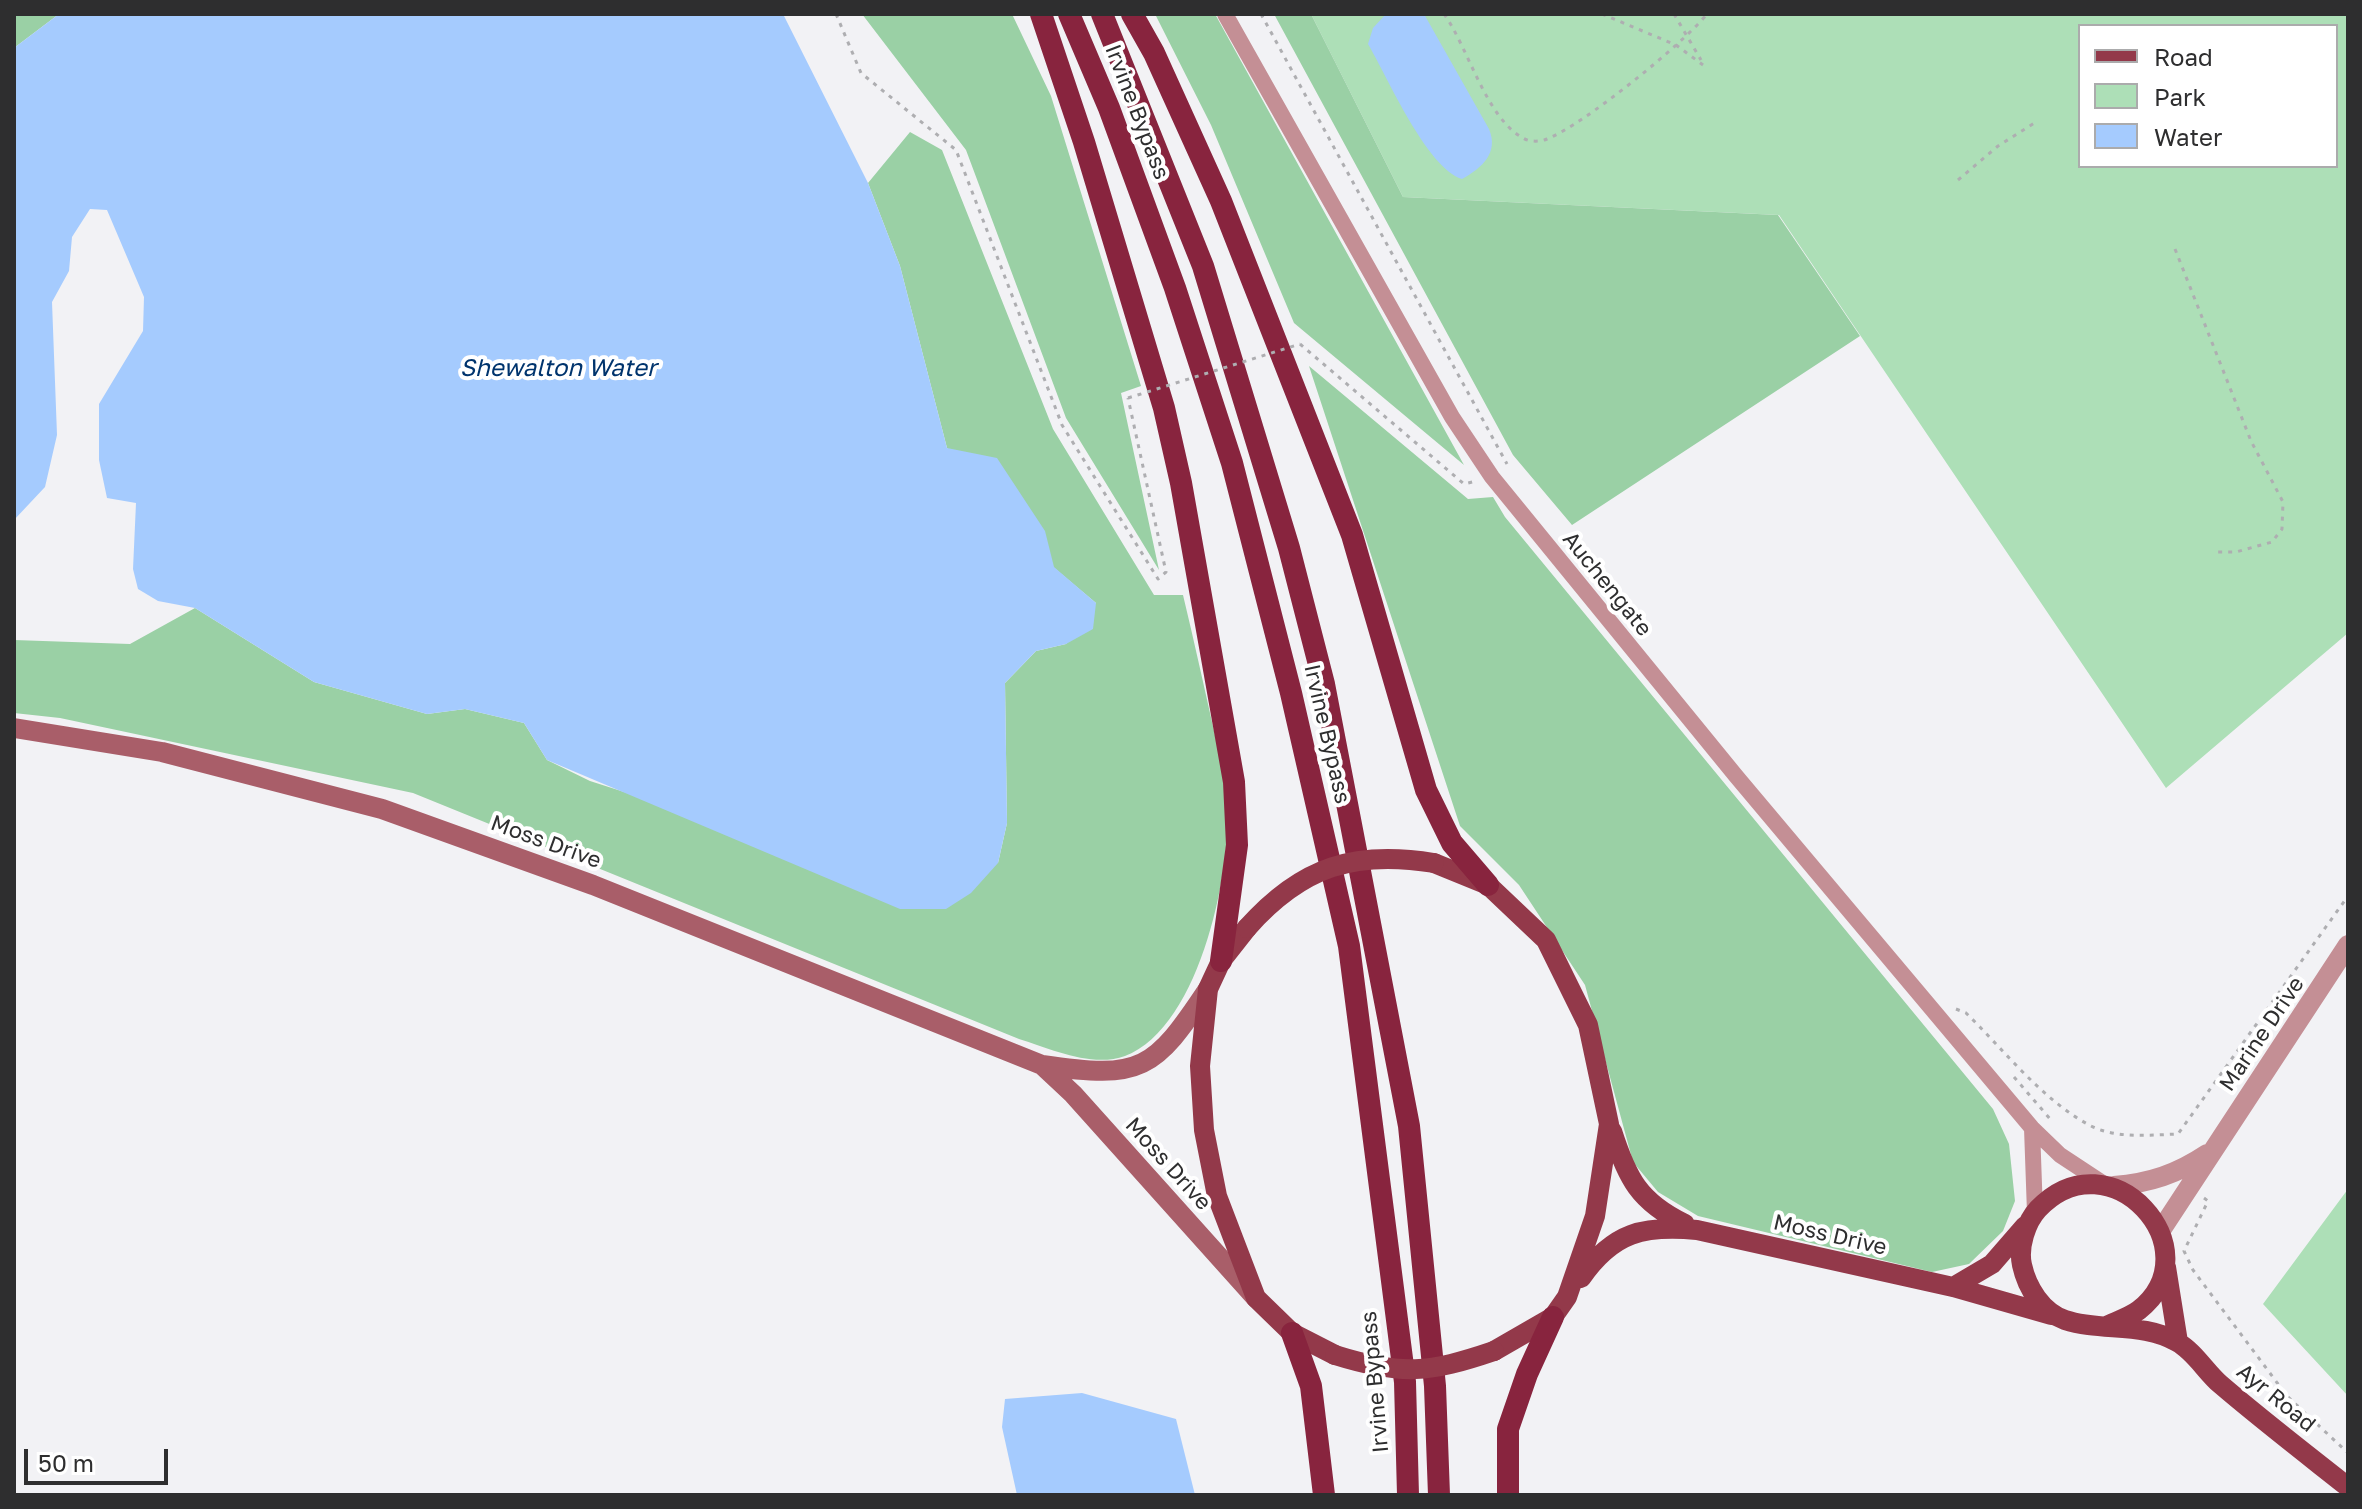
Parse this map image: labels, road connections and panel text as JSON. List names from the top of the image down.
{
  "streets": {
    "highway": ["Irvine Bypass"],
    "main road": ["Moss Drive", "Ayr Road"],
    "street": ["Auchengate", "Marine Drive"]
  },
  "crossings": [
    ["Auchengate", "Moss Drive"],
    ["Auchengate", "Marine Drive"],
    ["Auchengate", "Ayr Road"],
    ["Moss Drive", "Marine Drive"],
    ["Moss Drive", "Ayr Road"],
    ["Marine Drive", "Ayr Road"]
  ],
  "water": ["Shewalton Water"],
  "legend": ["Road", "Park", "Water"],
  "scale_bar": "50 m"
}
